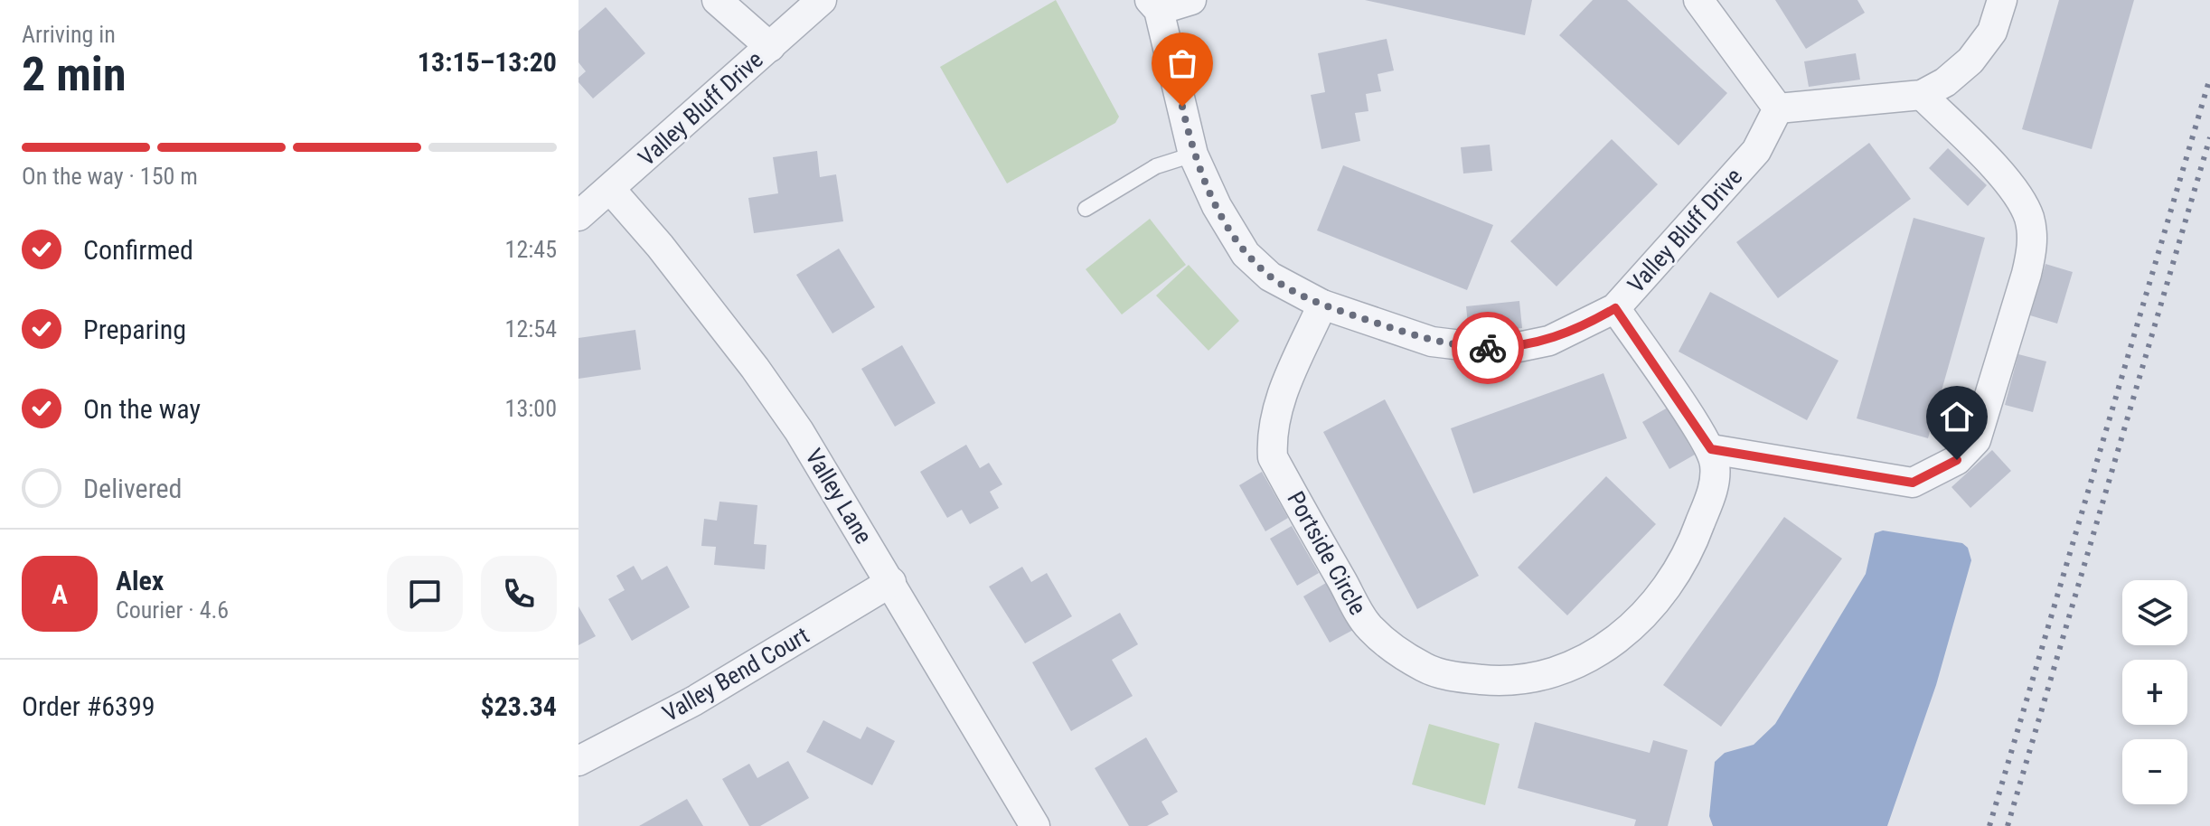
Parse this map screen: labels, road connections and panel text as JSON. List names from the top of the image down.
{
  "streets": {
    "street": [
      "Valley Bluff Drive",
      "Valley Lane",
      "Portside Circle",
      "Valley Bend Court"
    ]
  },
  "crossings": [
    ["Valley Bluff Drive", "Valley Lane"],
    ["Valley Bluff Drive", "Portside Circle"],
    ["Valley Lane", "Valley Bend Court"]
  ],
  "page": {
    "heading": ["2 min", "Arriving in", "13:15–13:20"],
    "panel": [
      "Alex",
      "Courier · 4.6",
      "Order #6399",
      "$23.34"
    ],
    "bar": "On the way · 150 m",
    "list": [
      ["Confirmed", "12:45"],
      ["Preparing", "12:54"],
      ["On the way", "13:00"],
      "Delivered"
    ],
    "round": "A",
    "map_buttons": ["+", "−"]
  }
}
